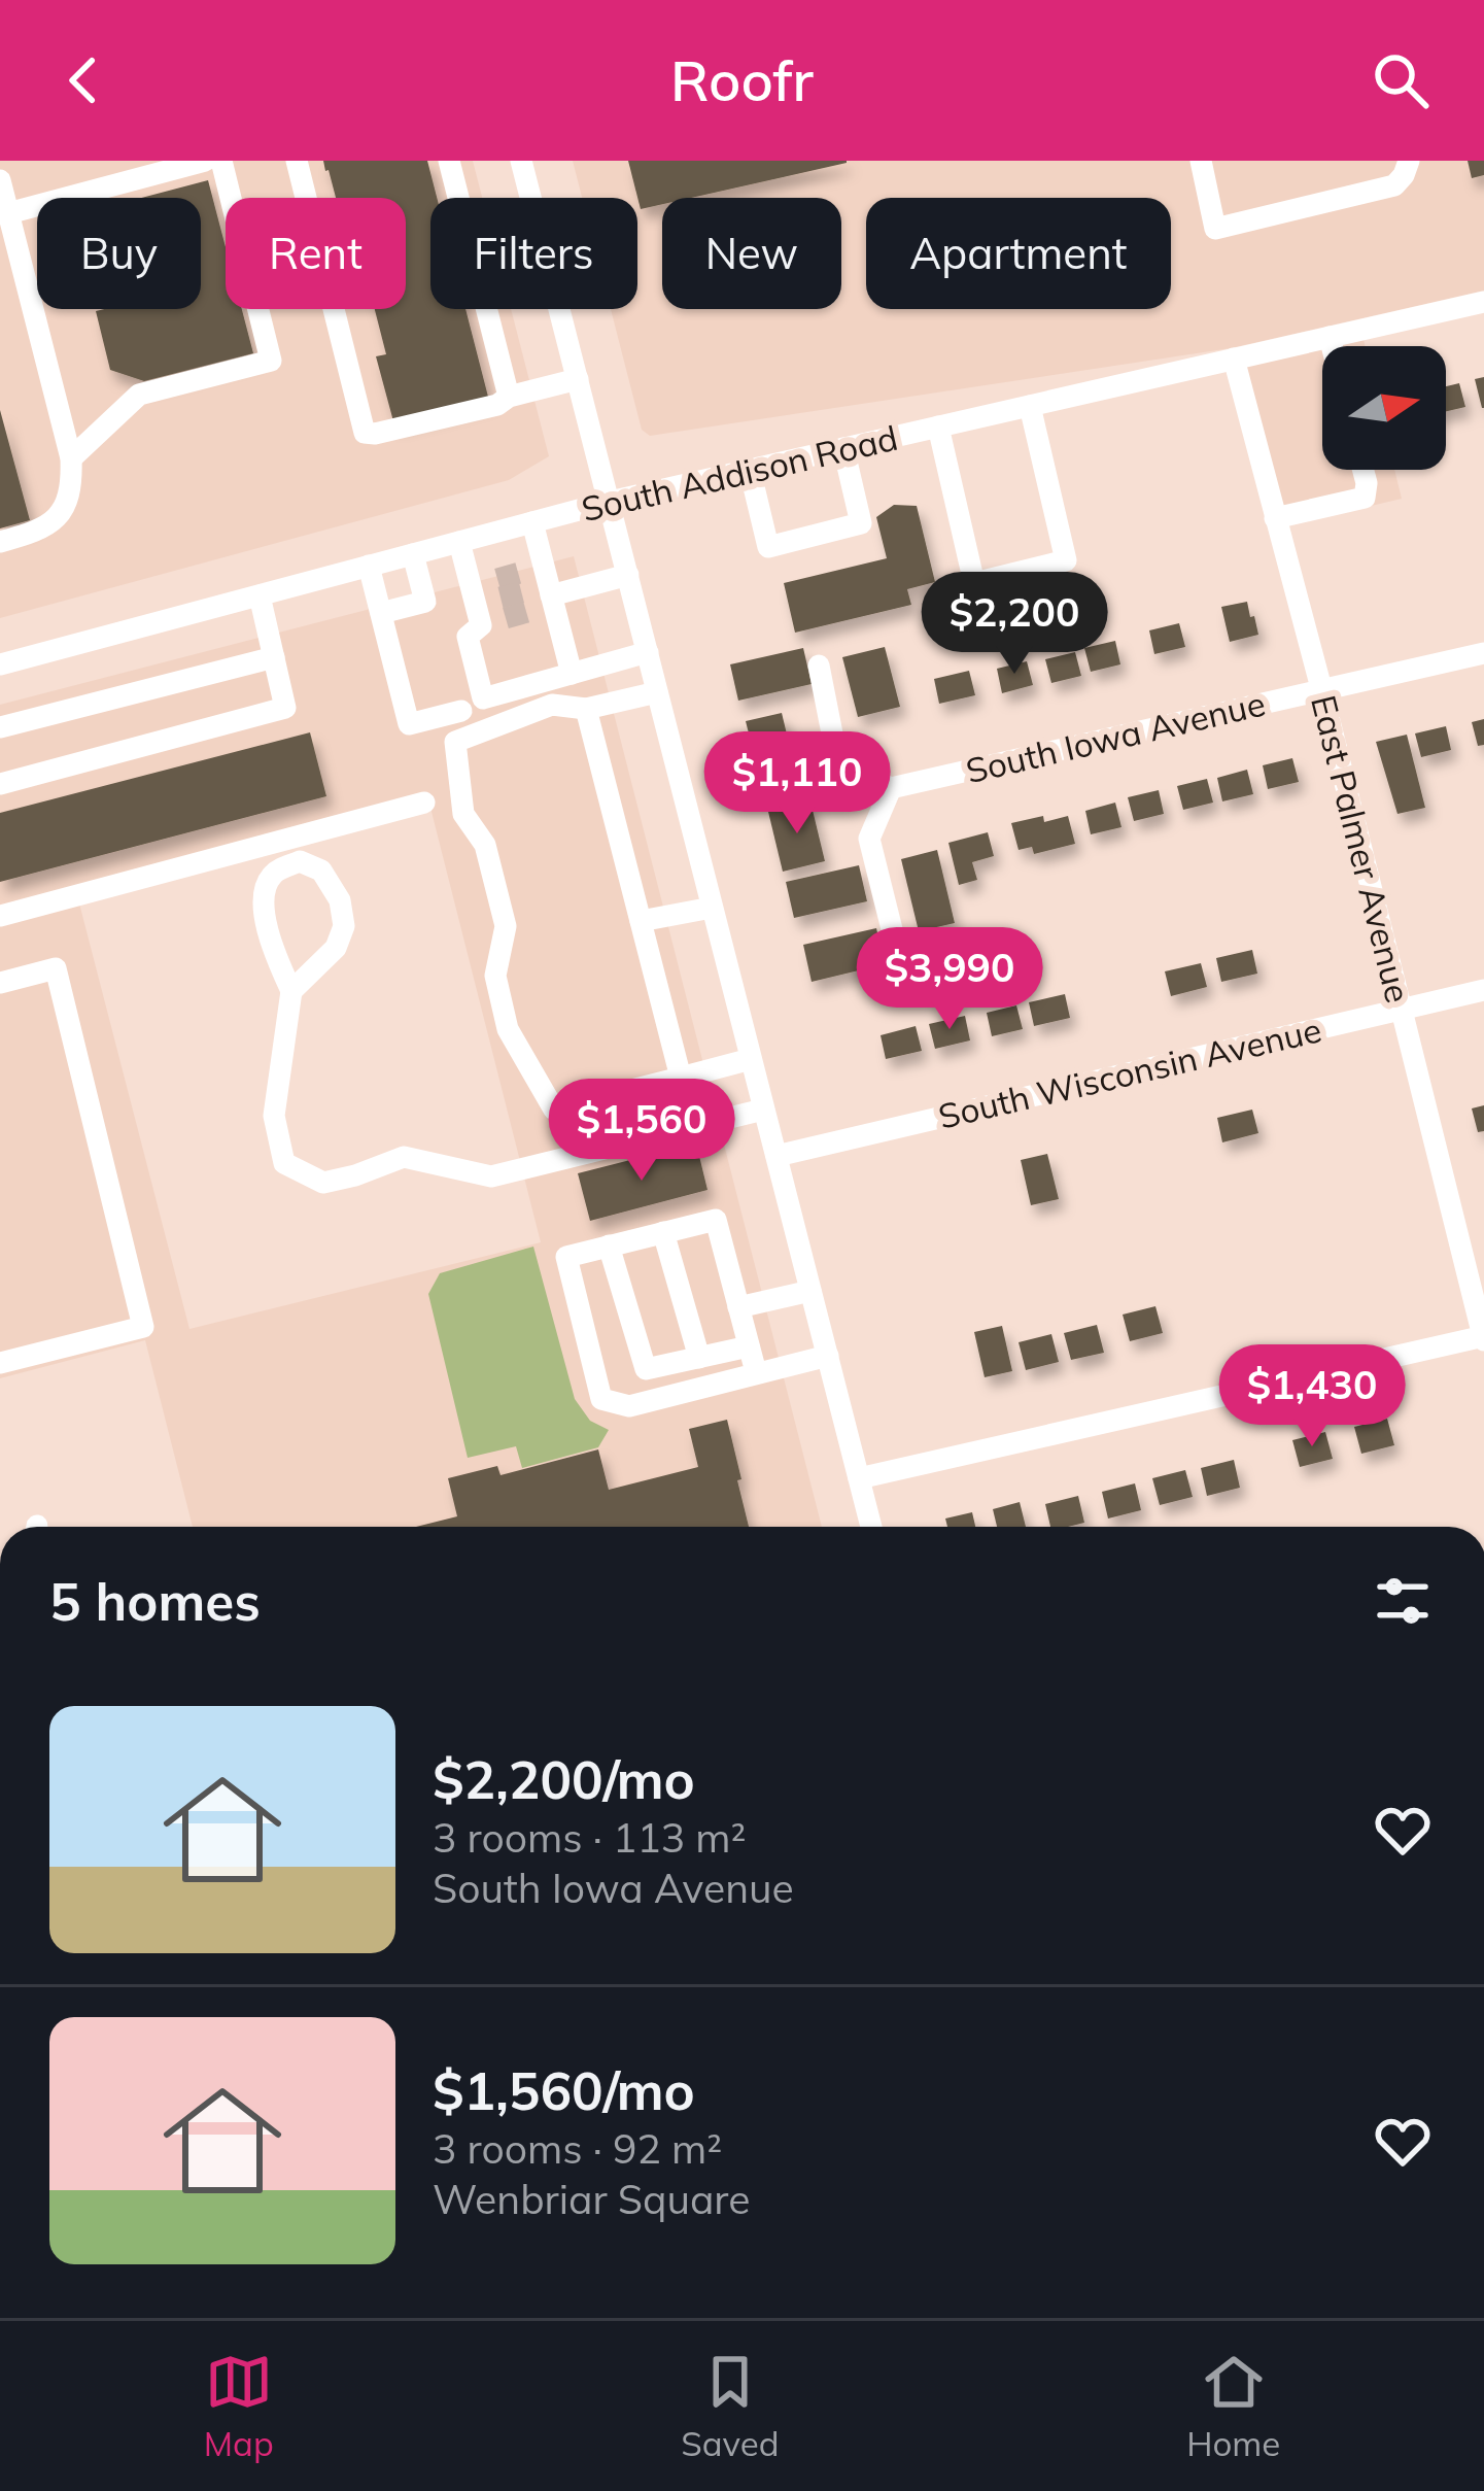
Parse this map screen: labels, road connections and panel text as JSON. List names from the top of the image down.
{
  "streets": {
    "street": [
      "South Addison Road",
      "South Iowa Avenue",
      "East Palmer Avenue",
      "South Wisconsin Avenue"
    ]
  },
  "crossings": [
    ["South Addison Road", "East Palmer Avenue"],
    ["South Iowa Avenue", "East Palmer Avenue"],
    ["East Palmer Avenue", "South Wisconsin Avenue"]
  ],
  "north": "right",
  "page": {
    "header": "Roofr",
    "chip": [
      "Buy",
      "Rent",
      "Filters",
      "New",
      "Apartment"
    ],
    "price": [
      "$2,200",
      "$1,110",
      "$3,990",
      "$1,560",
      "$1,430"
    ],
    "heading": "5 homes",
    "list": [
      {
        "name": "$2,200/mo",
        "note": "3 rooms · 113 m² · South Iowa Avenue"
      },
      {
        "name": "$1,560/mo",
        "note": "3 rooms · 92 m² · Wenbriar Square"
      }
    ],
    "tabs": ["Map", "Saved", "Home"]
  }
}
